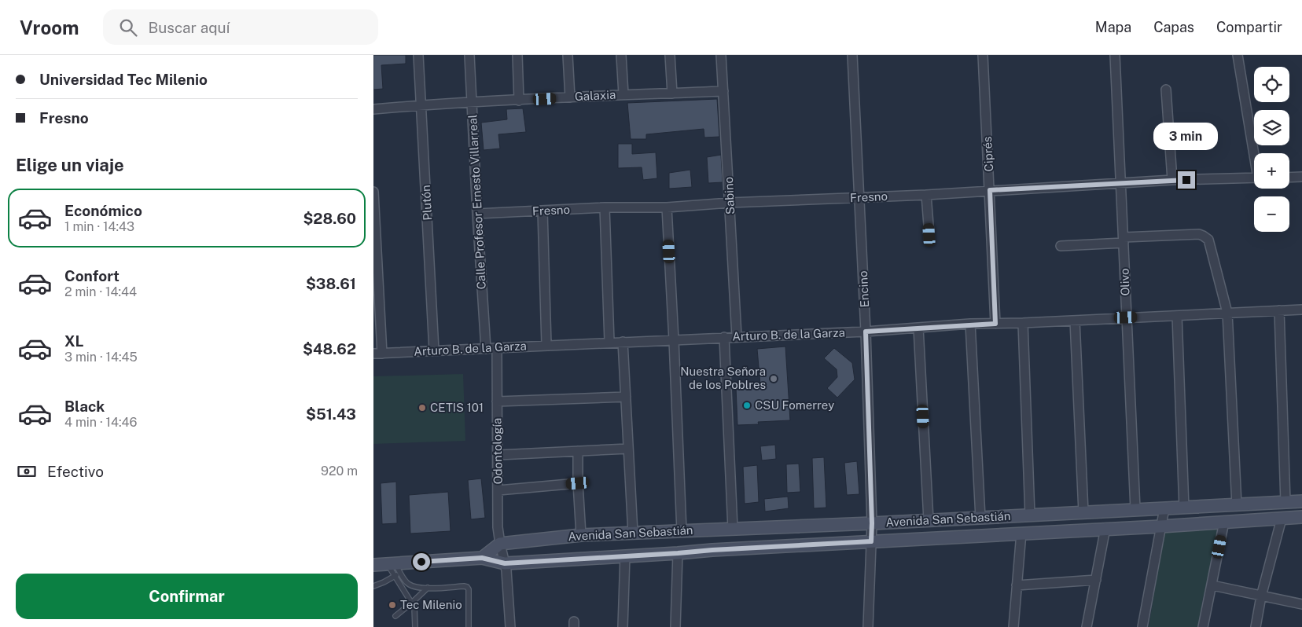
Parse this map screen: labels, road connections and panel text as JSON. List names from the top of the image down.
{
  "streets": {
    "main road": ["Avenida San Sebastián"],
    "street": [
      "Galaxia",
      "Ciprés",
      "Sabino",
      "Fresno",
      "Calle Profesor Ernesto Villarreal",
      "Plutón",
      "Olivo",
      "Encino",
      "Arturo B. de la Garza",
      "Odontología"
    ]
  },
  "crossings": [
    ["Galaxia", "Sabino"],
    ["Galaxia", "Calle Profesor Ernesto Villarreal"],
    ["Galaxia", "Plutón"],
    ["Ciprés", "Fresno"],
    ["Ciprés", "Arturo B. de la Garza"],
    ["Sabino", "Fresno"],
    ["Sabino", "Arturo B. de la Garza"],
    ["Fresno", "Calle Profesor Ernesto Villarreal"],
    ["Fresno", "Olivo"],
    ["Fresno", "Encino"],
    ["Calle Profesor Ernesto Villarreal", "Arturo B. de la Garza"],
    ["Plutón", "Arturo B. de la Garza"],
    ["Olivo", "Arturo B. de la Garza"],
    ["Olivo", "Avenida San Sebastián"],
    ["Encino", "Arturo B. de la Garza"],
    ["Encino", "Avenida San Sebastián"],
    ["Arturo B. de la Garza", "Odontología"],
    ["Odontología", "Avenida San Sebastián"]
  ],
  "places": [
    "Nuestra Señora de los Poblres",
    "CSU Fomerrey",
    "CETIS 101",
    "Tec Milenio"
  ],
  "page": {
    "header": "Vroom",
    "search": "Buscar aquí",
    "nav": ["Mapa", "Capas", "Compartir"],
    "banner": ["Universidad Tec Milenio", "Fresno"],
    "map_buttons": ["+", "−"],
    "bubble": "3 min",
    "heading": "Elige un viaje",
    "list": [
      {
        "name": "Económico",
        "note": "1 min · 14:43",
        "value": "$28.60"
      },
      {
        "name": "Confort",
        "note": "2 min · 14:44",
        "value": "$38.61"
      },
      {
        "name": "XL",
        "note": "3 min · 14:45",
        "value": "$48.62"
      },
      {
        "name": "Black",
        "note": "4 min · 14:46",
        "value": "$51.43"
      }
    ],
    "pay": ["Efectivo", "920 m"],
    "buttons": "Confirmar"
  }
}
